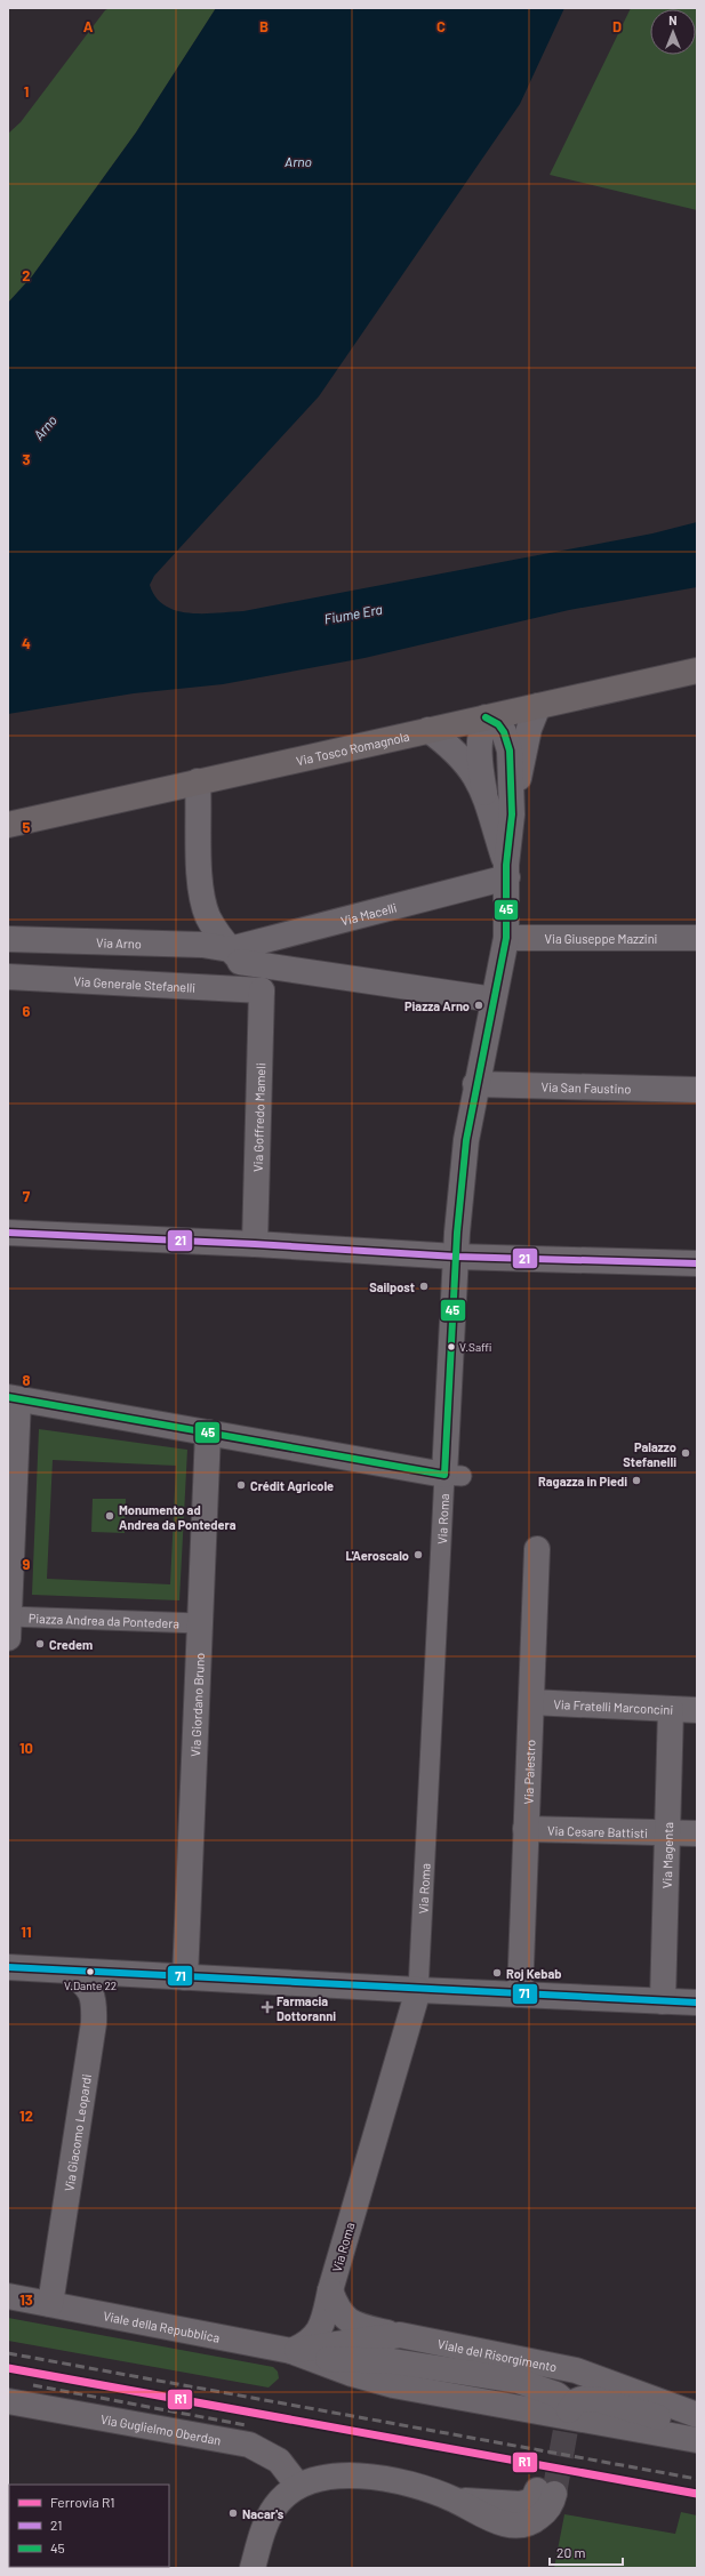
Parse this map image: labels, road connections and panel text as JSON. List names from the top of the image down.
{
  "streets": {
    "main road": ["Via Tosco Romagnola"],
    "street": [
      "Via Macelli",
      "Via Giuseppe Mazzini",
      "Via Arno",
      "Via Generale Stefanelli",
      "Via San Faustino",
      "Via Goffredo Mameli",
      "Via Roma",
      "Piazza Andrea da Pontedera",
      "Via Giordano Bruno",
      "Via Fratelli Marconcini",
      "Via Palestro",
      "Via Cesare Battisti",
      "Via Magenta",
      "Via Giacomo Leopardi",
      "Viale della Repubblica",
      "Viale del Risorgimento",
      "Via Guglielmo Oberdan"
    ]
  },
  "crossings": [
    ["Via Macelli", "Via Arno"],
    ["Via Generale Stefanelli", "Via Goffredo Mameli"],
    ["Via Roma", "Viale della Repubblica"],
    ["Via Roma", "Viale del Risorgimento"],
    ["Piazza Andrea da Pontedera", "Via Giordano Bruno"],
    ["Via Fratelli Marconcini", "Via Palestro"],
    ["Via Fratelli Marconcini", "Via Magenta"],
    ["Via Palestro", "Via Cesare Battisti"],
    ["Via Cesare Battisti", "Via Magenta"],
    ["Via Giacomo Leopardi", "Viale della Repubblica"],
    ["Viale della Repubblica", "Viale del Risorgimento"]
  ],
  "water": ["Arno", "Fiume Era"],
  "places": {
    "other": [
      "Piazza Arno",
      "Sailpost",
      "V.Saffi",
      "Palazzo Stefanelli",
      "Ragazza in Piedi",
      "Crédit Agricole",
      "Monumento ad Andrea da Pontedera",
      "L'Aeroscalo",
      "Credem",
      "V.Dante 22",
      "Roj Kebab",
      "Nacar's"
    ],
    "health": ["Farmacia Dottoranni"]
  },
  "lines": [
    "transit line 45",
    "transit line 21",
    "transit line 71",
    "rail line R1"
  ],
  "legend": ["Ferrovia R1", "21", "45"],
  "scale_bar": "20 m",
  "north": "top",
  "grid": {
    "columns": [
      "A",
      "B",
      "C",
      "D"
    ],
    "rows": [
      "1",
      "2",
      "3",
      "4",
      "5",
      "6",
      "7",
      "8",
      "9",
      "10",
      "11",
      "12",
      "13"
    ]
  }
}
